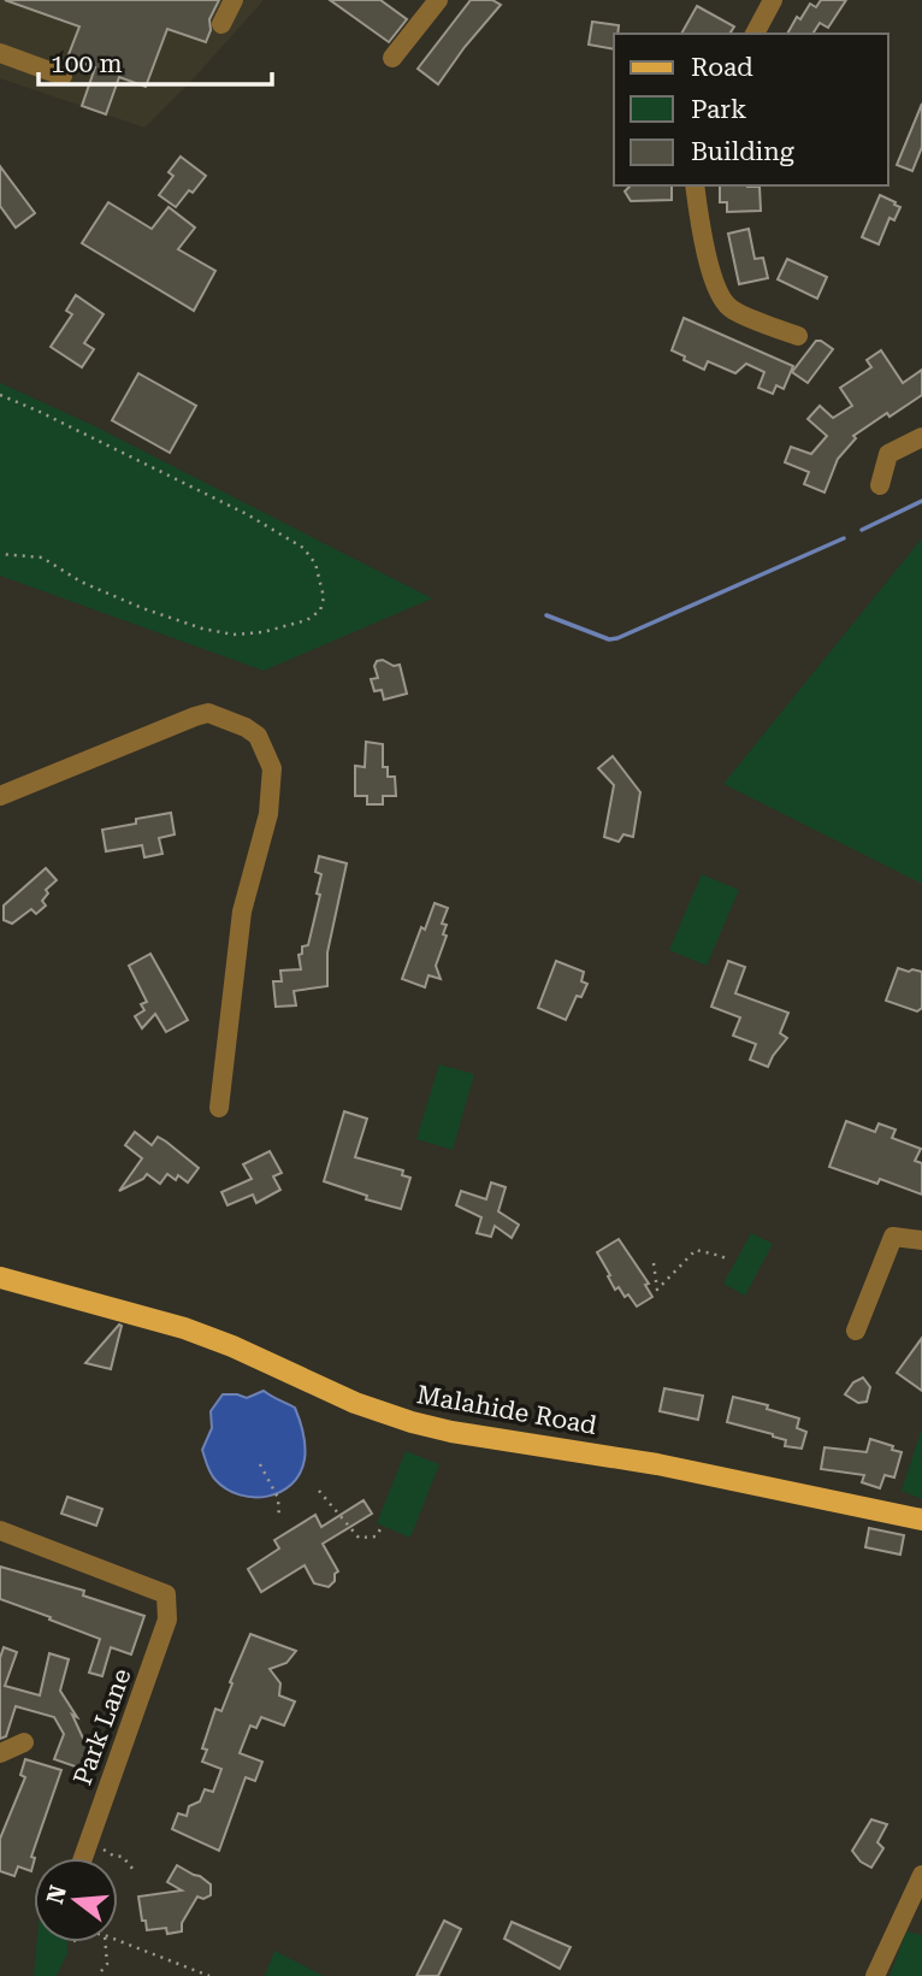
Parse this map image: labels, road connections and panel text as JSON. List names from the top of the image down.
{
  "streets": {
    "main road": ["Malahide Road"],
    "street": ["Park Lane"]
  },
  "legend": ["Road", "Park", "Building"],
  "scale_bar": "100 m",
  "north": "left"
}
